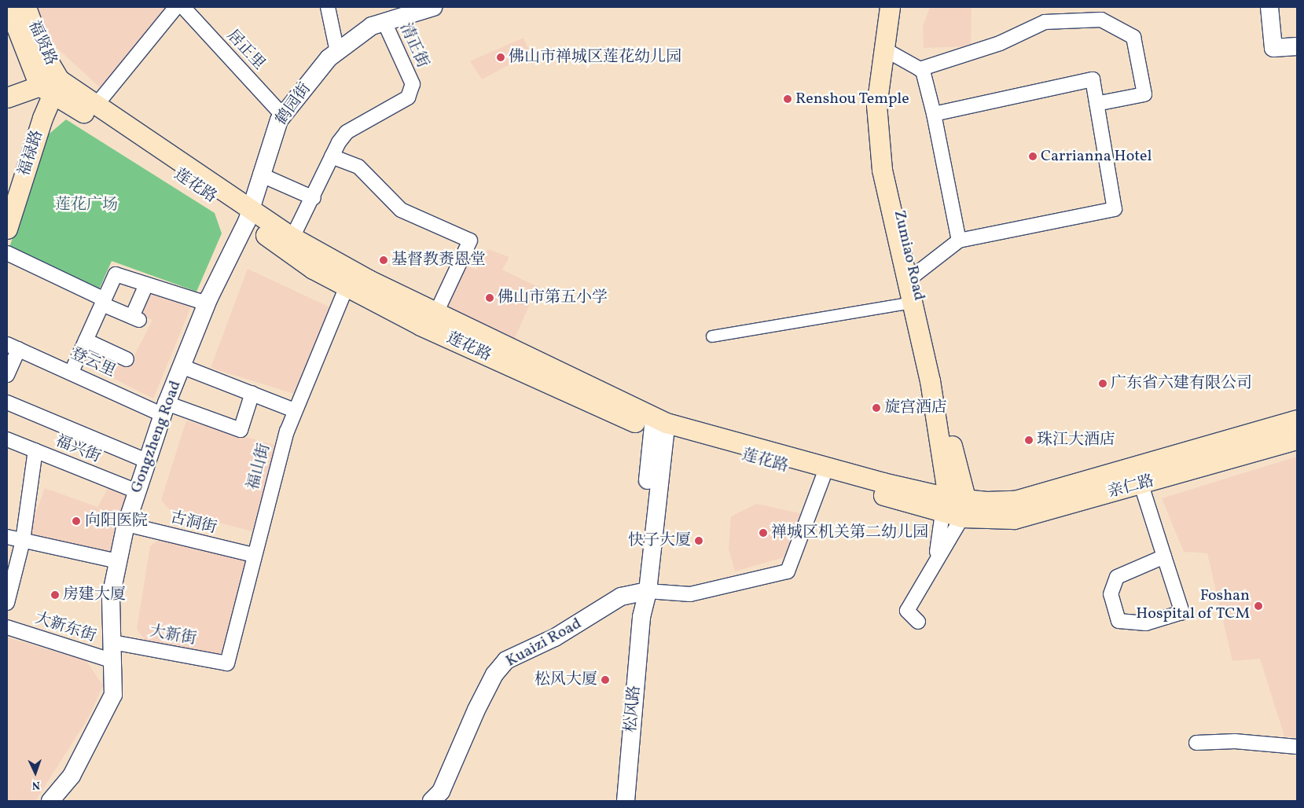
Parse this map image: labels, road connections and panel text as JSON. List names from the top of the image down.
{
  "streets": {
    "main road": [
      "福贤路",
      "福禄路",
      "莲花路",
      "Zumiao Road",
      "亲仁路"
    ],
    "street": [
      "清正街",
      "居正里",
      "鹤园街",
      "登云里",
      "Gongzheng Road",
      "福兴街",
      "福山街",
      "古洞街",
      "大新东街",
      "大新街",
      "Kuaizi Road",
      "松风路"
    ]
  },
  "crossings": [
    ["福贤路", "福禄路"],
    ["福贤路", "莲花路"],
    ["清正街", "鹤园街"],
    ["居正里", "鹤园街"],
    ["鹤园街", "莲花路"],
    ["鹤园街", "Gongzheng Road"],
    ["福禄路", "莲花路"],
    ["莲花路", "Zumiao Road"],
    ["莲花路", "Gongzheng Road"],
    ["莲花路", "福山街"],
    ["莲花路", "亲仁路"],
    ["Zumiao Road", "亲仁路"],
    ["登云里", "Gongzheng Road"],
    ["Gongzheng Road", "福兴街"],
    ["Gongzheng Road", "古洞街"],
    ["Gongzheng Road", "大新东街"],
    ["Gongzheng Road", "大新街"],
    ["福山街", "古洞街"],
    ["福山街", "大新街"],
    ["Kuaizi Road", "松风路"]
  ],
  "parks": ["莲花广场"],
  "places": [
    "佛山市禅城区莲花幼儿园",
    "Renshou Temple",
    "Carrianna Hotel",
    "基督教赉恩堂",
    "佛山市第五小学",
    "广东省六建有限公司",
    "旋宫酒店",
    "珠江大酒店",
    "向阳医院",
    "禅城区机关第二幼儿园",
    "快子大厦",
    "房建大厦",
    "Foshan Hospital of TCM",
    "松风大厦"
  ],
  "north": "bottom"
}
